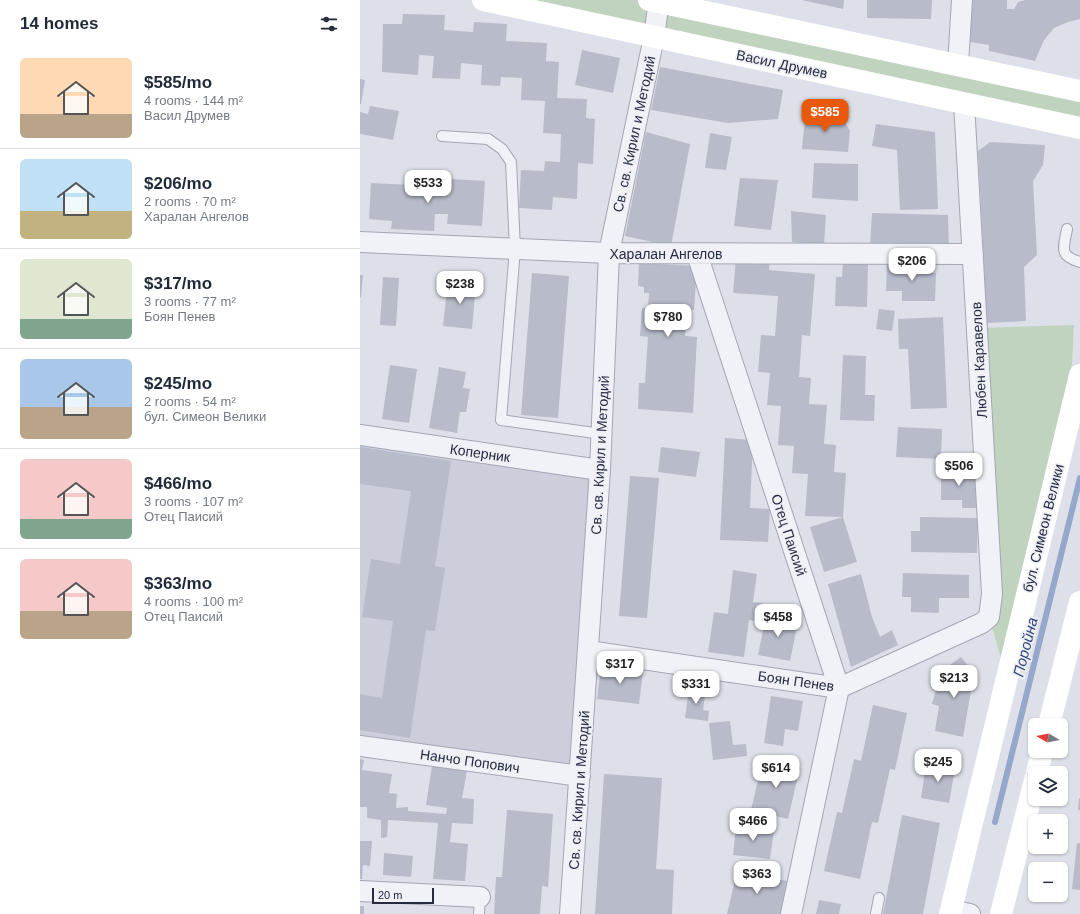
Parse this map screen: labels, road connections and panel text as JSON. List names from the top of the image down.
{
  "streets": {
    "street": [
      "Васил Друмев",
      "Св. св. Кирил и Методий",
      "Харалан Ангелов",
      "Любен Каравелов",
      "Коперник",
      "бул. Симеон Велики",
      "Отец Паисий",
      "Боян Пенев",
      "Нанчо Попович"
    ]
  },
  "crossings": [
    ["Васил Друмев", "Св. св. Кирил и Методий"],
    ["Васил Друмев", "Любен Каравелов"],
    ["Св. св. Кирил и Методий", "Харалан Ангелов"],
    ["Св. св. Кирил и Методий", "Коперник"],
    ["Св. св. Кирил и Методий", "Боян Пенев"],
    ["Св. св. Кирил и Методий", "Нанчо Попович"],
    ["Харалан Ангелов", "Любен Каравелов"],
    ["Харалан Ангелов", "Отец Паисий"],
    ["Любен Каравелов", "Боян Пенев"],
    ["Отец Паисий", "Боян Пенев"]
  ],
  "water": ["Поройна"],
  "scale_bar": "20 m",
  "north": "left",
  "page": {
    "heading": "14 homes",
    "list": [
      {
        "name": "$585/mo",
        "note": "4 rooms · 144 m² · Васил Друмев"
      },
      {
        "name": "$206/mo",
        "note": "2 rooms · 70 m² · Харалан Ангелов"
      },
      {
        "name": "$317/mo",
        "note": "3 rooms · 77 m² · Боян Пенев"
      },
      {
        "name": "$245/mo",
        "note": "2 rooms · 54 m² · бул. Симеон Велики"
      },
      {
        "name": "$466/mo",
        "note": "3 rooms · 107 m² · Отец Паисий"
      },
      {
        "name": "$363/mo",
        "note": "4 rooms · 100 m² · Отец Паисий"
      }
    ],
    "price": [
      "$585",
      "$533",
      "$206",
      "$238",
      "$780",
      "$506",
      "$458",
      "$317",
      "$213",
      "$331",
      "$245",
      "$614",
      "$466",
      "$363"
    ],
    "map_buttons": ["+", "−"],
    "scale": "20 m"
  }
}
